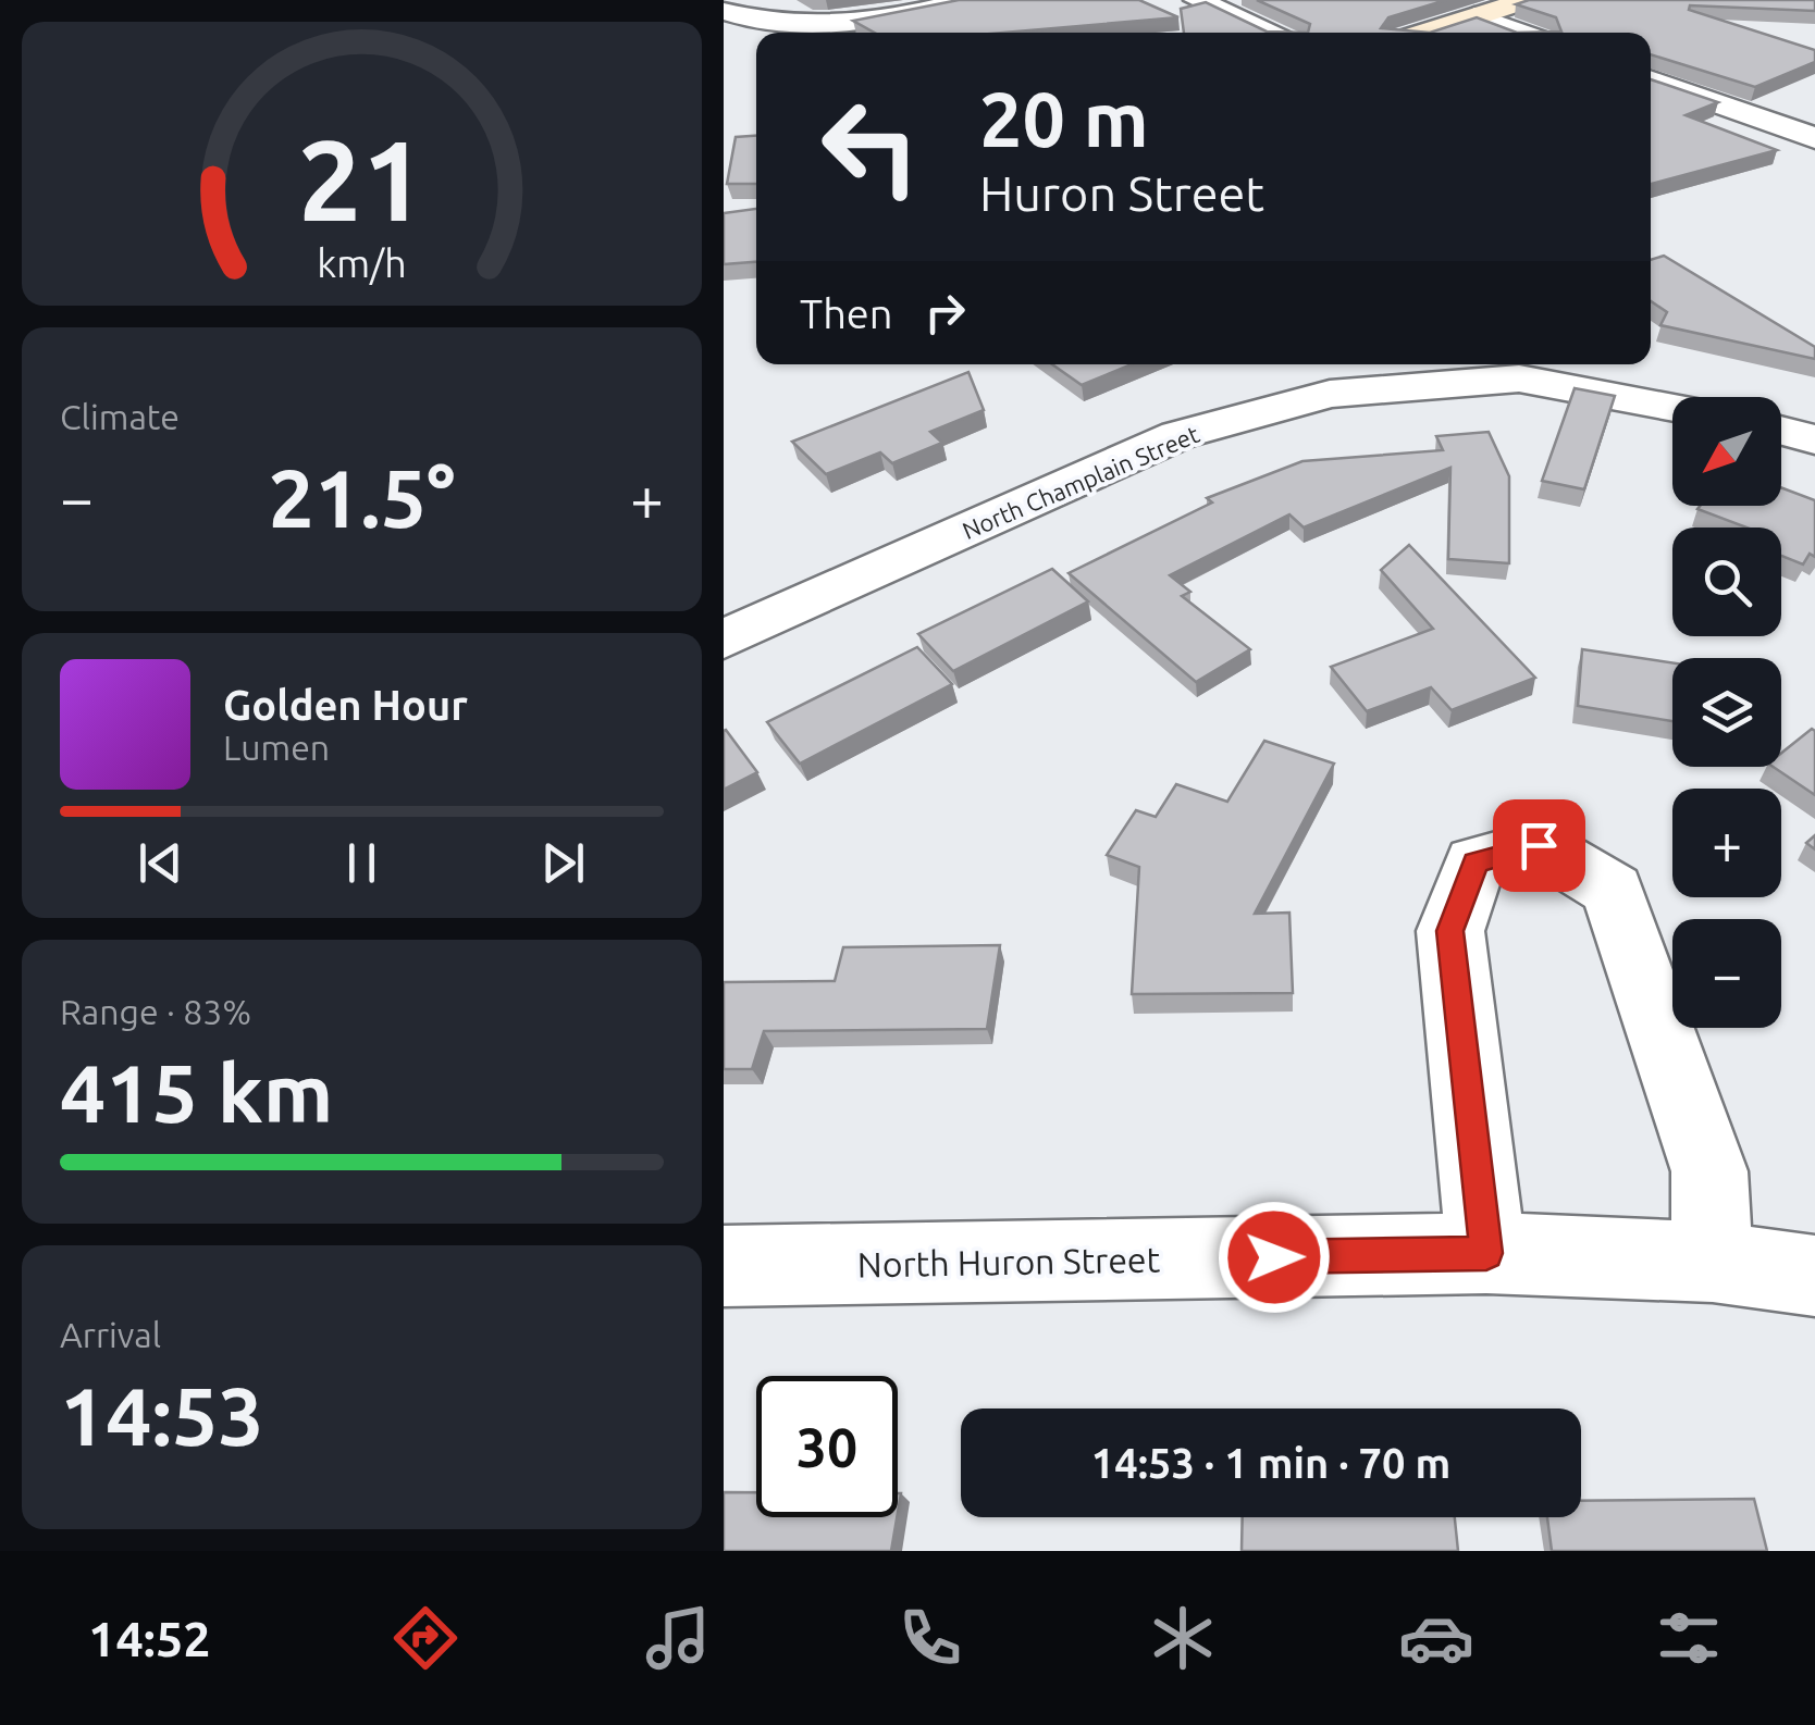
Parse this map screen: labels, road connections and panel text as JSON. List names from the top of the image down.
{
  "streets": {
    "street": ["North Champlain Street", "North Huron Street"]
  },
  "north": "bottom left",
  "page": {
    "turn": ["20 m", "Huron Street"],
    "then": "Then",
    "tile": [
      "Climate",
      ["Range · 83%", "415 km"],
      ["Arrival", "14:53"]
    ],
    "map_buttons": ["+", "−"],
    "heat": ["−", "21.5°", "+"],
    "song": ["Golden Hour", "Lumen"],
    "limit": "30",
    "trip": "14:53 · 1 min · 70 m",
    "tabs": "14:52",
    "gauge": ["21", "km/h"]
  }
}
